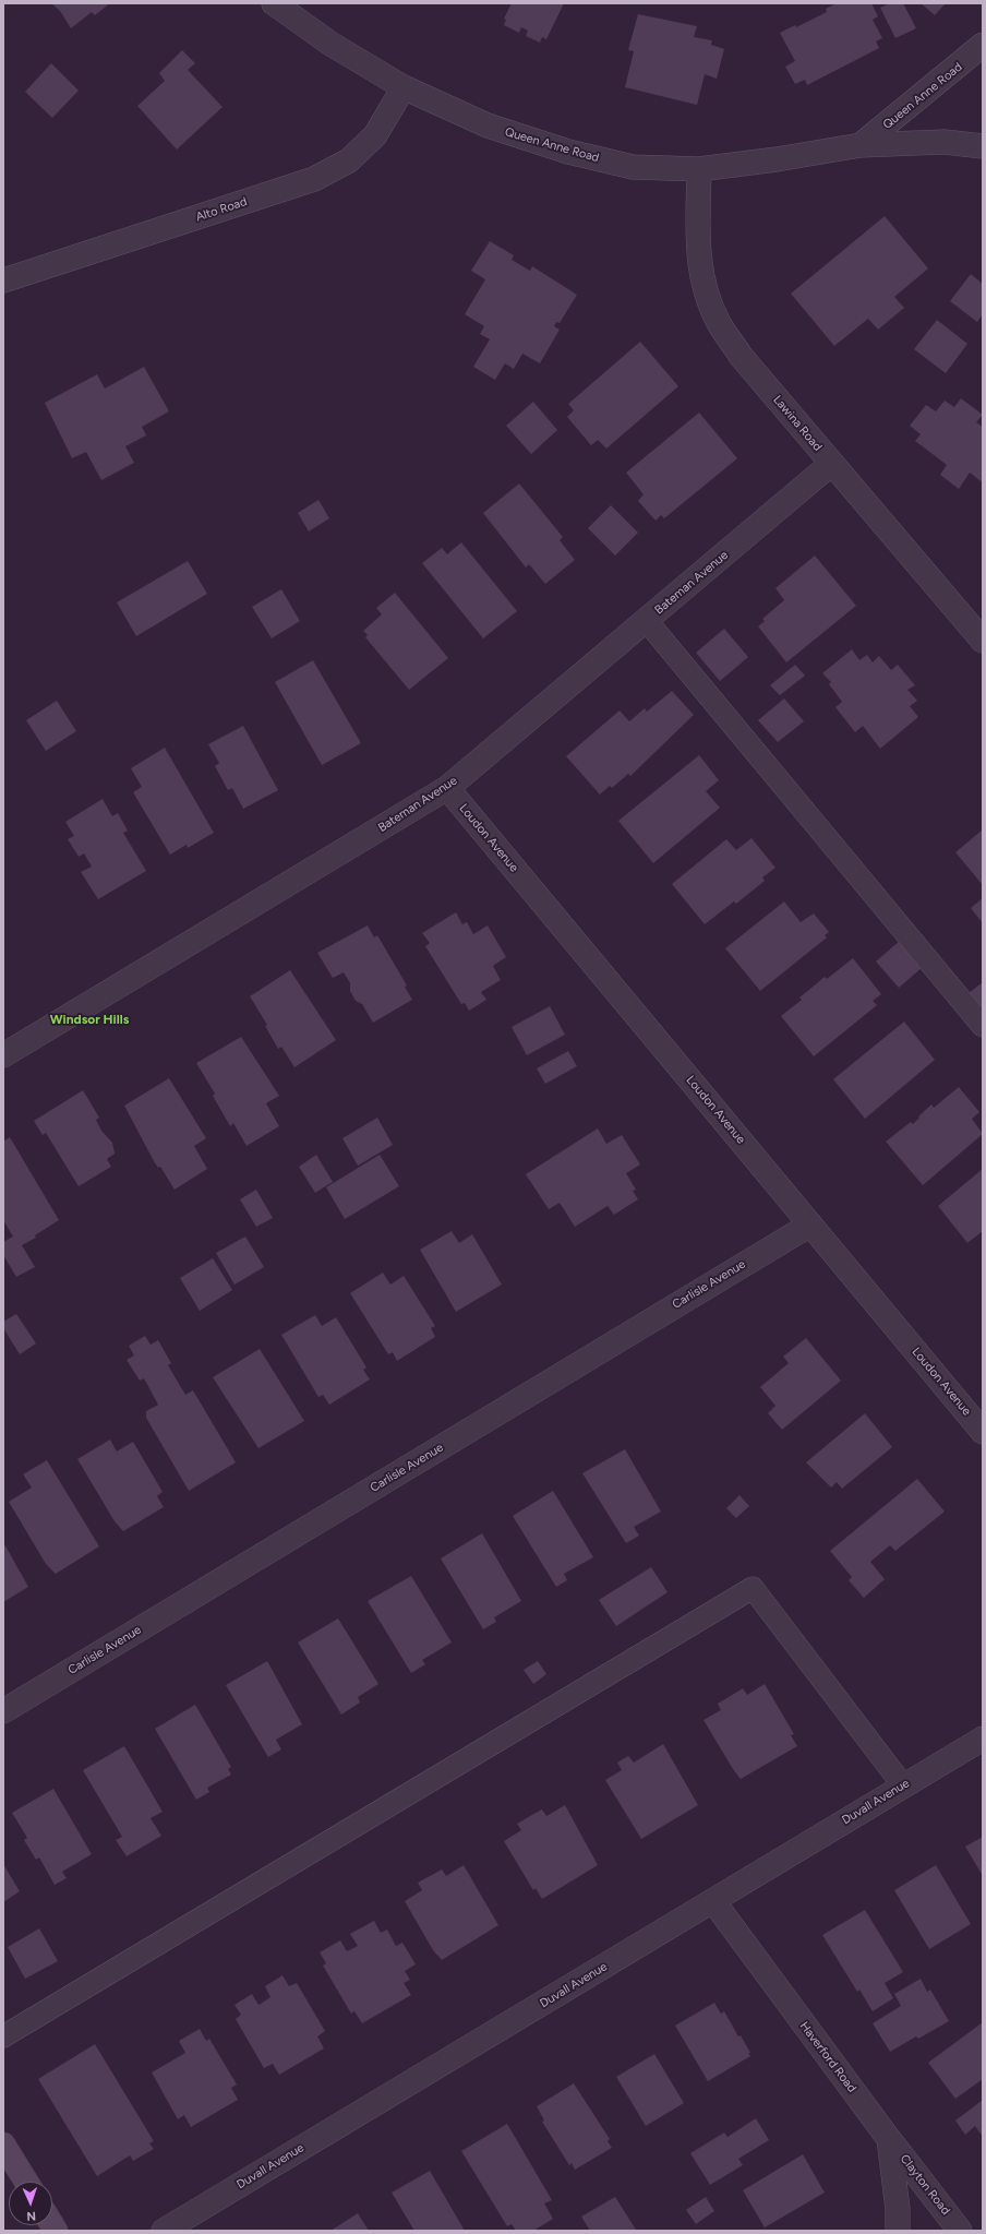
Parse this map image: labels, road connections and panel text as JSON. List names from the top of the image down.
{
  "streets": {
    "street": [
      "Queen Anne Road",
      "Alto Road",
      "Lawina Road",
      "Bateman Avenue",
      "Loudon Avenue",
      "Carlisle Avenue",
      "Duvall Avenue",
      "Haverford Road",
      "Clayton Road"
    ]
  },
  "crossings": [
    ["Queen Anne Road", "Alto Road"],
    ["Queen Anne Road", "Lawina Road"],
    ["Lawina Road", "Bateman Avenue"],
    ["Bateman Avenue", "Loudon Avenue"],
    ["Loudon Avenue", "Carlisle Avenue"],
    ["Duvall Avenue", "Haverford Road"],
    ["Haverford Road", "Clayton Road"]
  ],
  "districts": ["Windsor Hills"],
  "north": "bottom"
}
